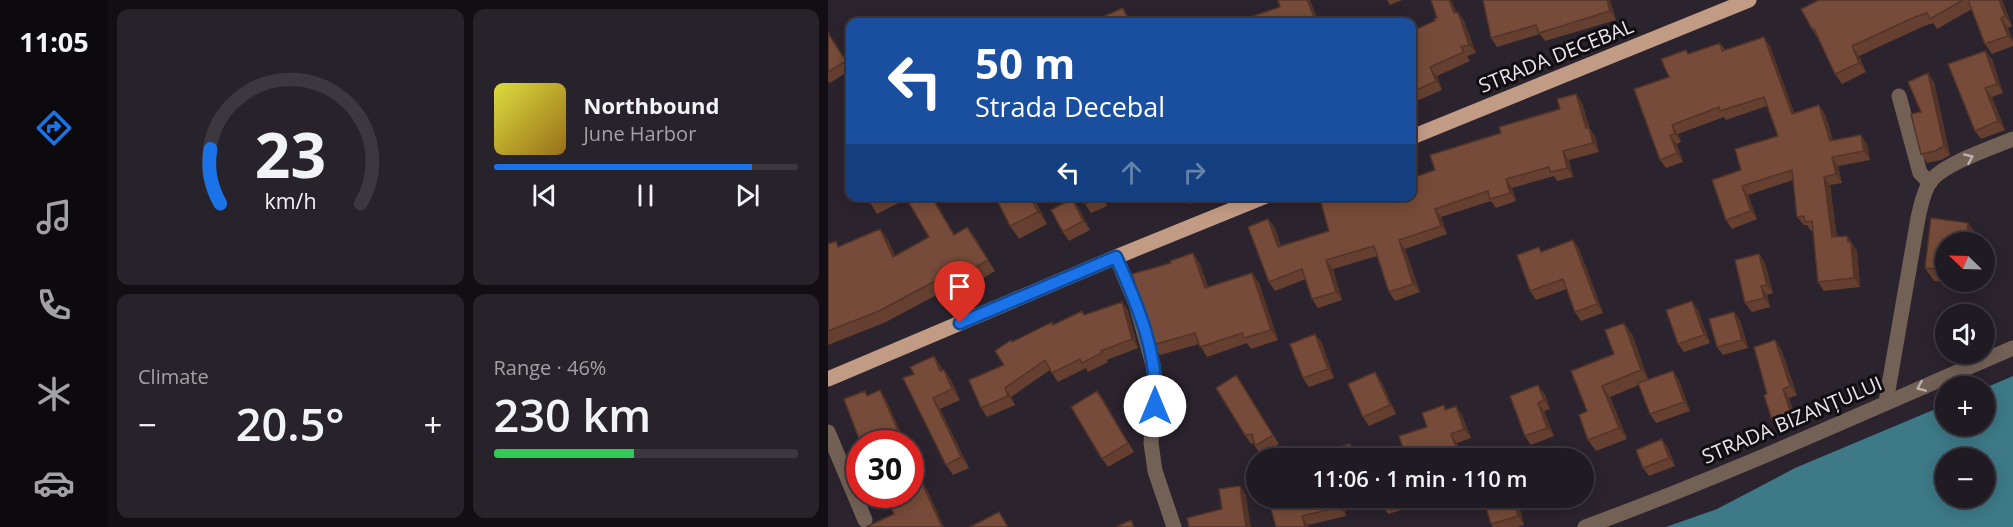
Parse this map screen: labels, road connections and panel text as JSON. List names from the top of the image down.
{
  "streets": {
    "main road": ["STRADA DECEBAL"],
    "street": ["STRADA BIZANȚULUI"]
  },
  "north": "top left",
  "page": {
    "tabs": "11:05",
    "turn": ["50 m", "Strada Decebal"],
    "song": ["Northbound", "June Harbor"],
    "map_buttons": ["+", "−"],
    "tile": [
      "Climate",
      ["Range · 46%", "230 km"]
    ],
    "heat": ["−", "20.5°", "+"],
    "limit": "30",
    "trip": "11:06 · 1 min · 110 m",
    "gauge": ["23", "km/h"]
  }
}
